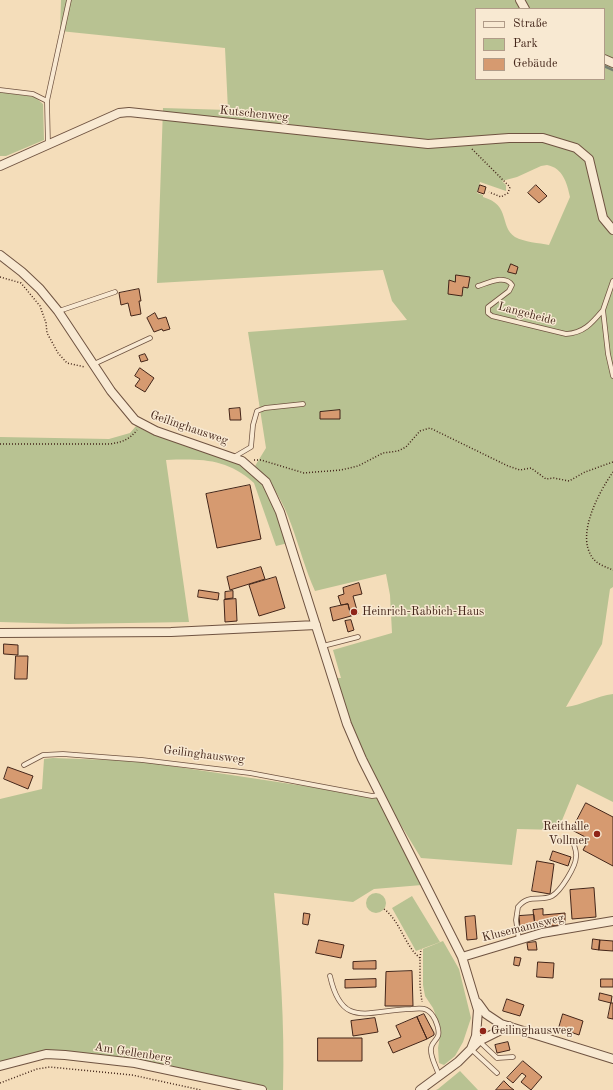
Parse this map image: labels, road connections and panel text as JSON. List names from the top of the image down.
{
  "streets": {
    "street": [
      "Kutschenweg",
      "Geilinghausweg",
      "Klusemannsweg",
      "Am Gellenberg"
    ],
    "lane": ["Langeheide"]
  },
  "crossings": [
    ["Geilinghausweg", "Klusemannsweg"]
  ],
  "places": ["Heinrich-Rabbich-Haus", "Reithalle Vollmer", "Geilinghausweg"],
  "legend": ["Straße", "Park", "Gebäude"]
}
